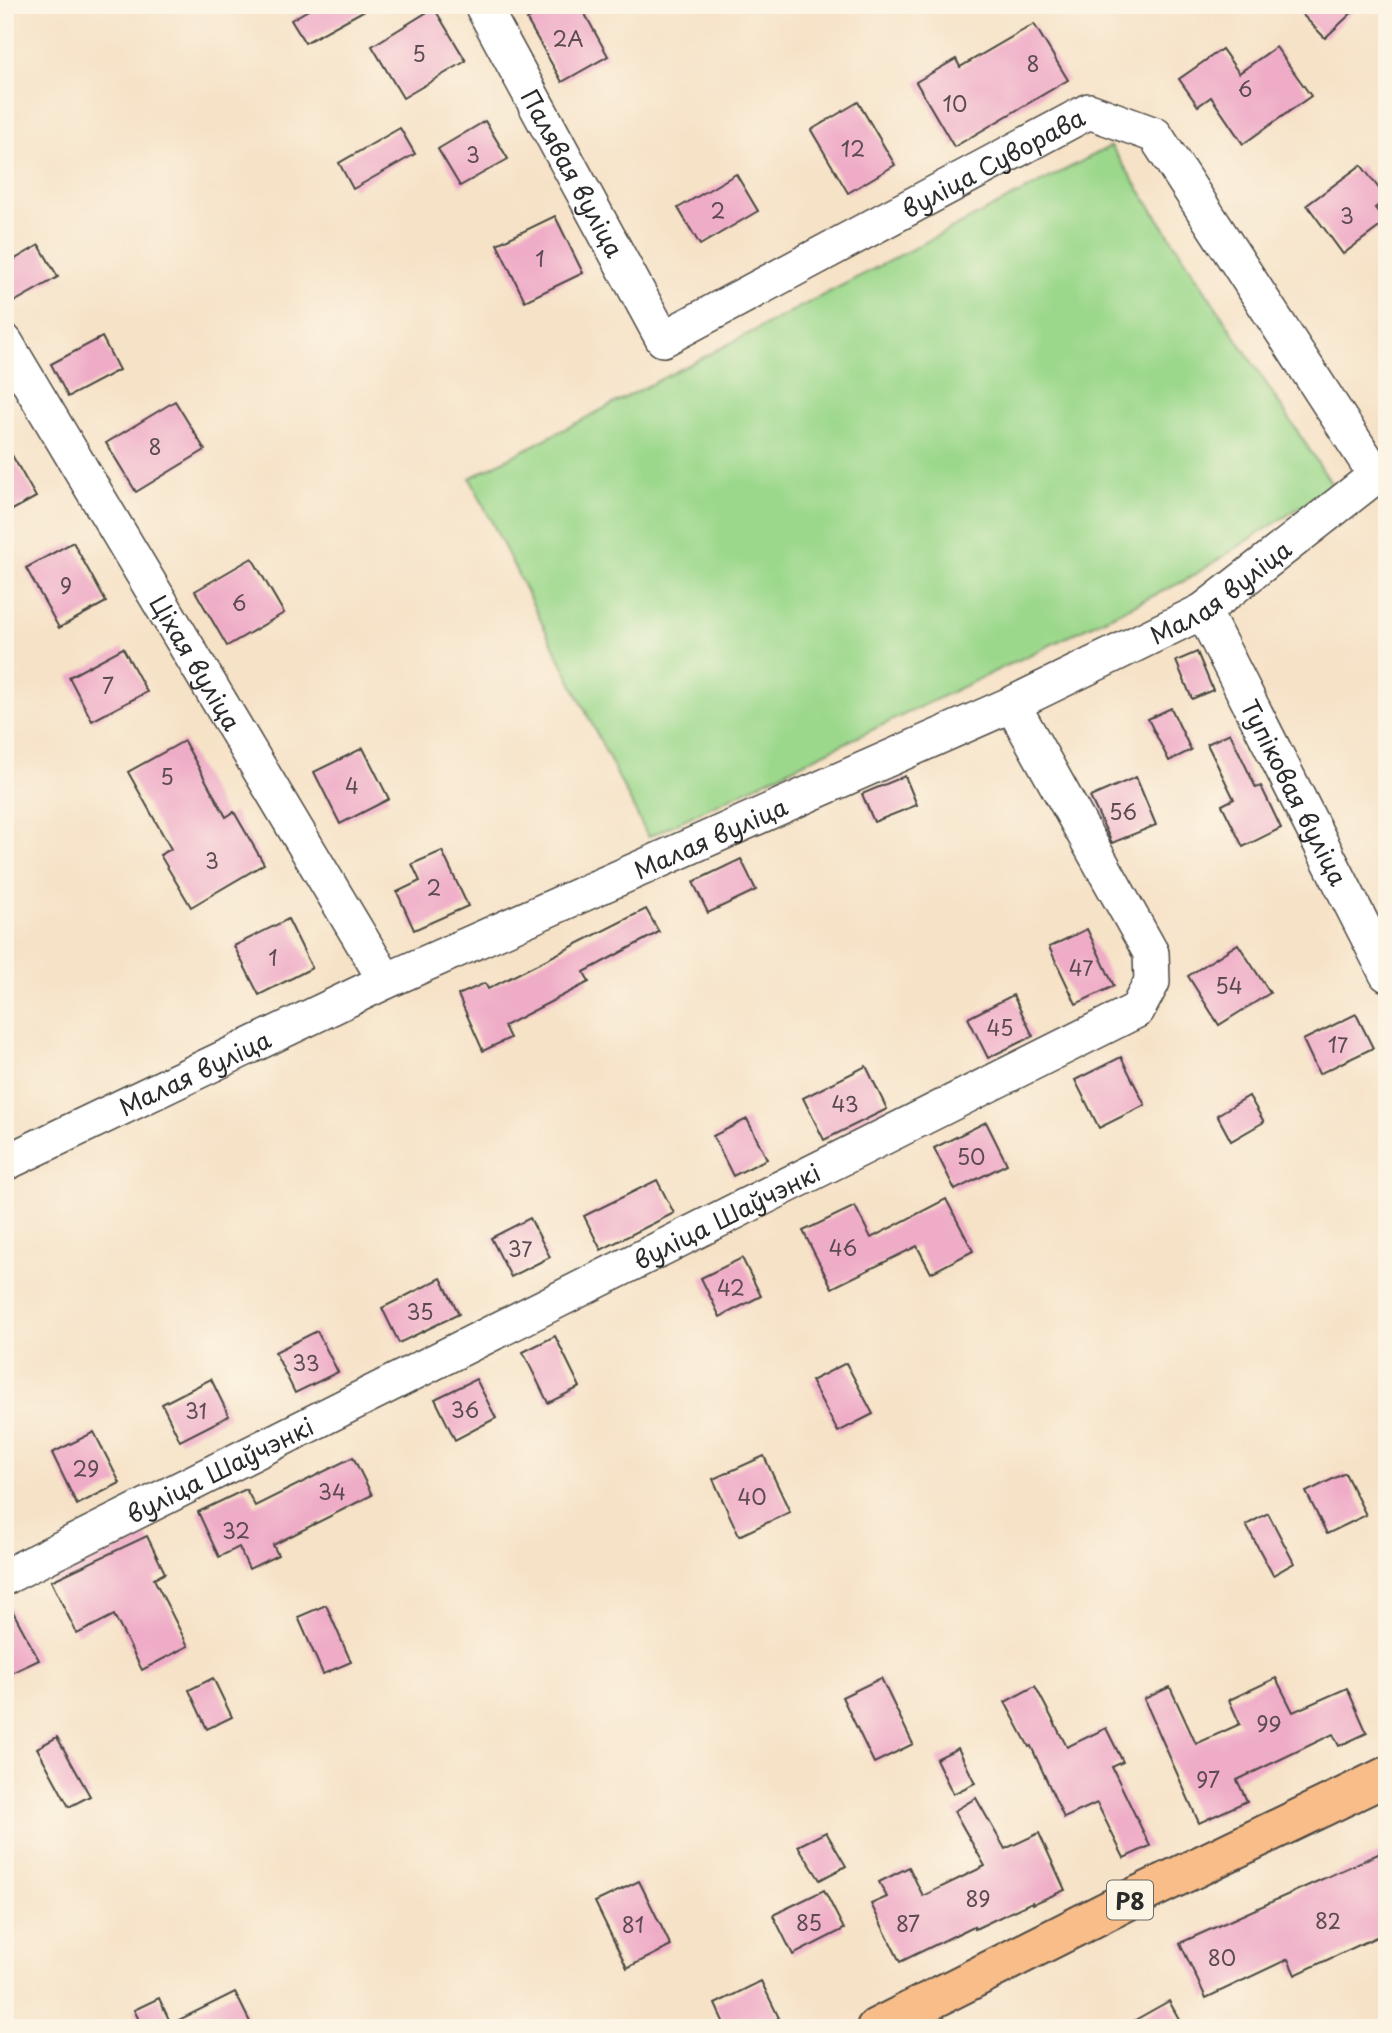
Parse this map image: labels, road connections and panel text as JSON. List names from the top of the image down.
{
  "streets": {
    "main road": ["Р8"],
    "street": [
      "вуліца Суворава",
      "Палявая вуліца",
      "Малая вуліца",
      "Ціхая вуліца",
      "Тупіковая вуліца",
      "вуліца Шаўчэнкі"
    ]
  },
  "crossings": [
    ["вуліца Суворава", "Палявая вуліца"],
    ["вуліца Суворава", "Малая вуліца"],
    ["Малая вуліца", "Ціхая вуліца"],
    ["Малая вуліца", "Тупіковая вуліца"],
    ["Малая вуліца", "вуліца Шаўчэнкі"]
  ],
  "house_numbers": [
    "2А",
    "5",
    "8",
    "6",
    "10",
    "12",
    "3",
    "2",
    "3",
    "1",
    "8",
    "9",
    "6",
    "7",
    "5",
    "4",
    "56",
    "3",
    "2",
    "1",
    "47",
    "54",
    "45",
    "17",
    "43",
    "50",
    "46",
    "37",
    "42",
    "35",
    "33",
    "36",
    "31",
    "29",
    "34",
    "40",
    "32",
    "99",
    "97",
    "89",
    "82",
    "85",
    "87",
    "81",
    "80"
  ]
}
